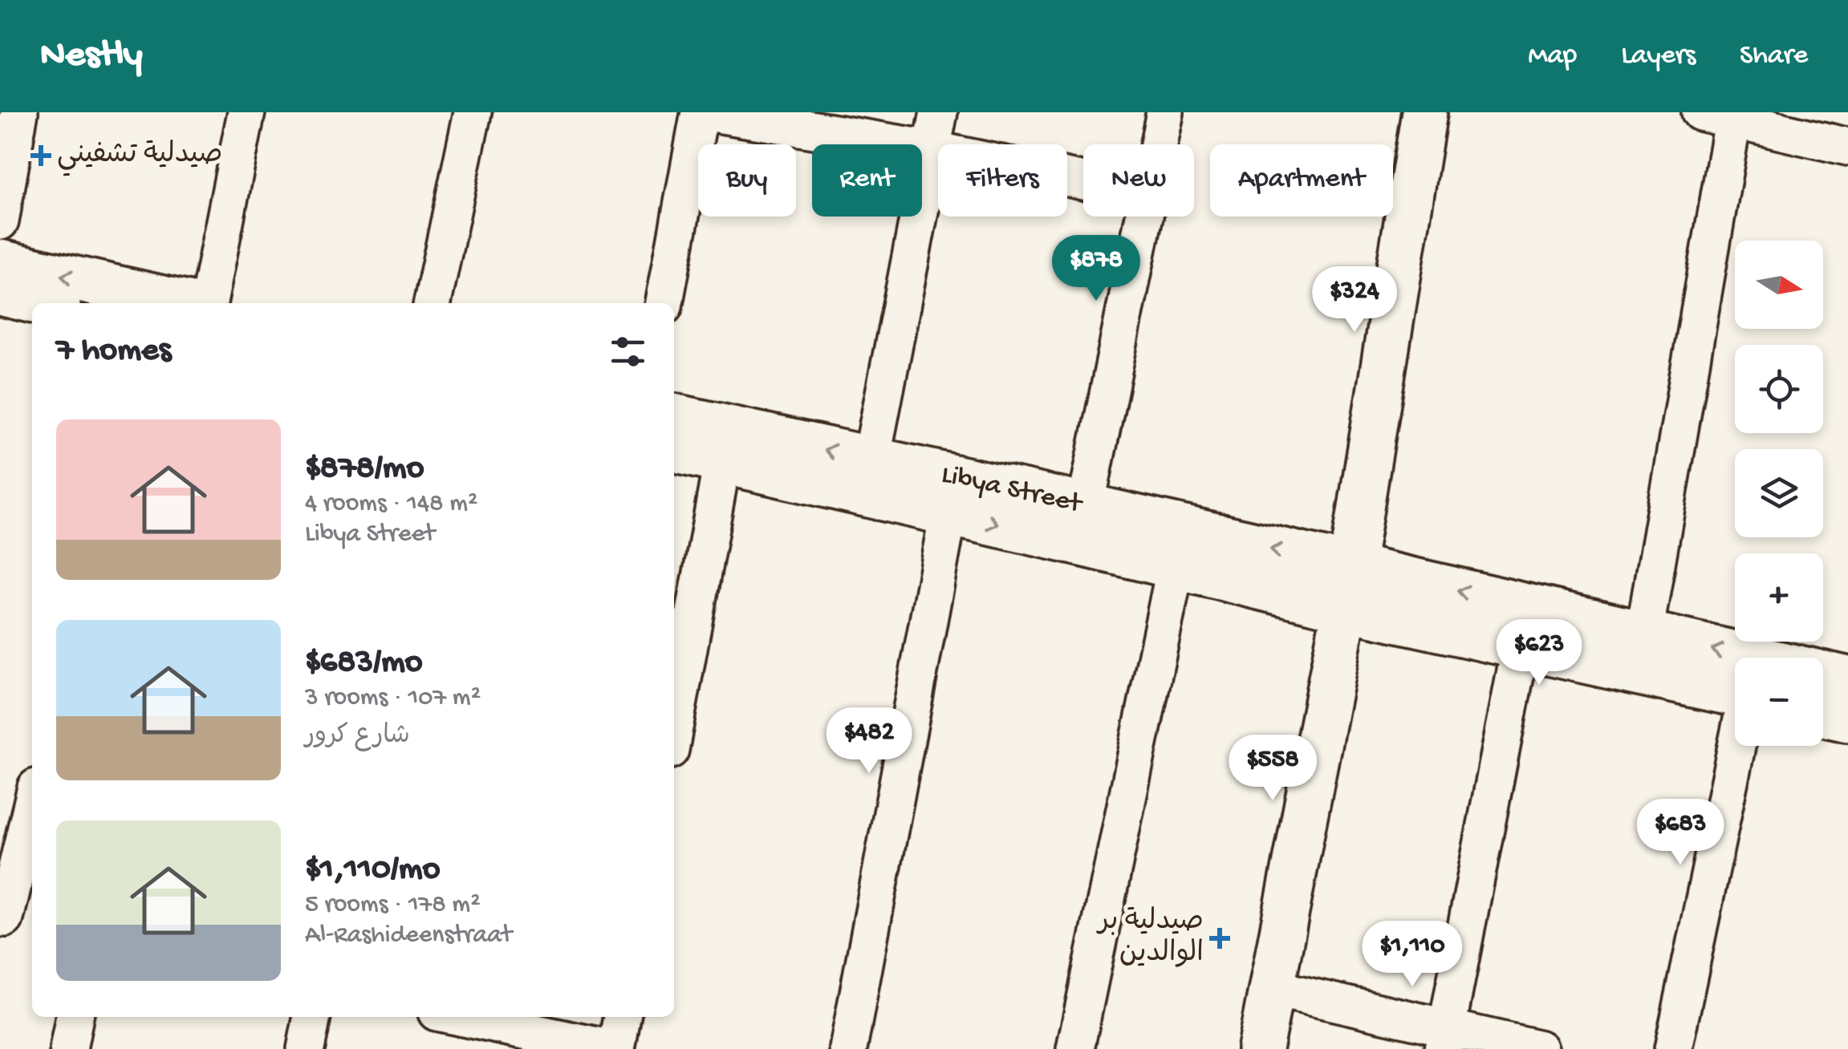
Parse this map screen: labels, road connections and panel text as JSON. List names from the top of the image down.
{
  "streets": {
    "main road": ["Libya Street"]
  },
  "places": {
    "health": ["صيدلية تشفيني", "صيدلية بر الوالدين"]
  },
  "north": "right",
  "page": {
    "header": "Nestly",
    "nav": ["Map", "Layers", "Share"],
    "chip": [
      "Buy",
      "Rent",
      "Filters",
      "New",
      "Apartment"
    ],
    "price": [
      "$878",
      "$324",
      "$623",
      "$482",
      "$558",
      "$683",
      "$1,110"
    ],
    "map_buttons": ["+", "−"],
    "heading": "7 homes",
    "list": [
      {
        "name": "$878/mo",
        "note": "4 rooms · 148 m² · Libya Street"
      },
      {
        "name": "$683/mo",
        "note": "3 rooms · 107 m² · شارع كرور"
      },
      {
        "name": "$1,110/mo",
        "note": "5 rooms · 178 m² · Al-Rashideenstraat"
      }
    ]
  }
}
